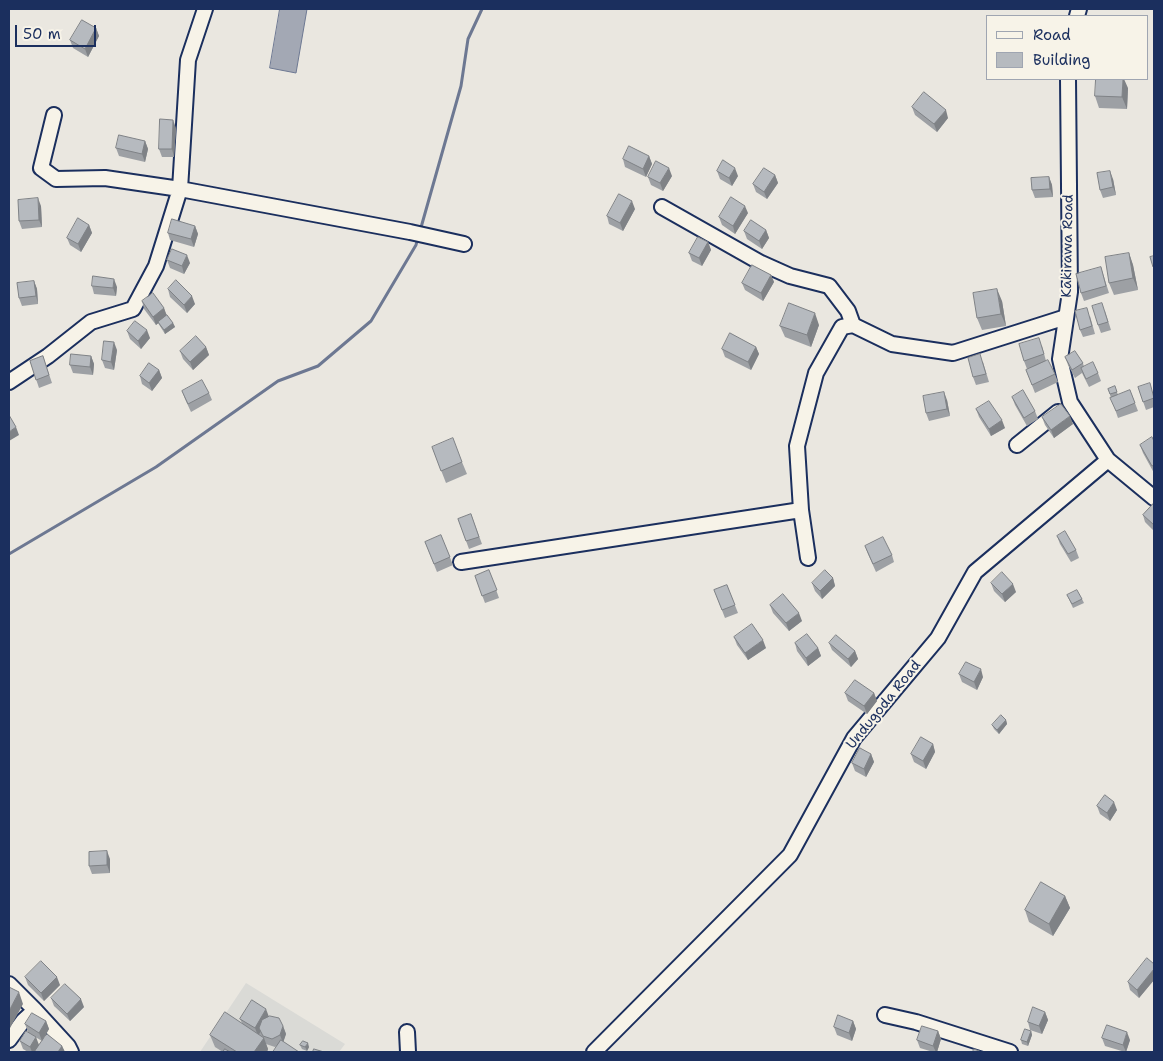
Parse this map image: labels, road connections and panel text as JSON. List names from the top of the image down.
{
  "streets": {
    "street": ["Kakirawa Road", "Undugoda Road"]
  },
  "crossings": [
    ["Kakirawa Road", "Undugoda Road"]
  ],
  "legend": ["Road", "Building"],
  "scale_bar": "50 m"
}
